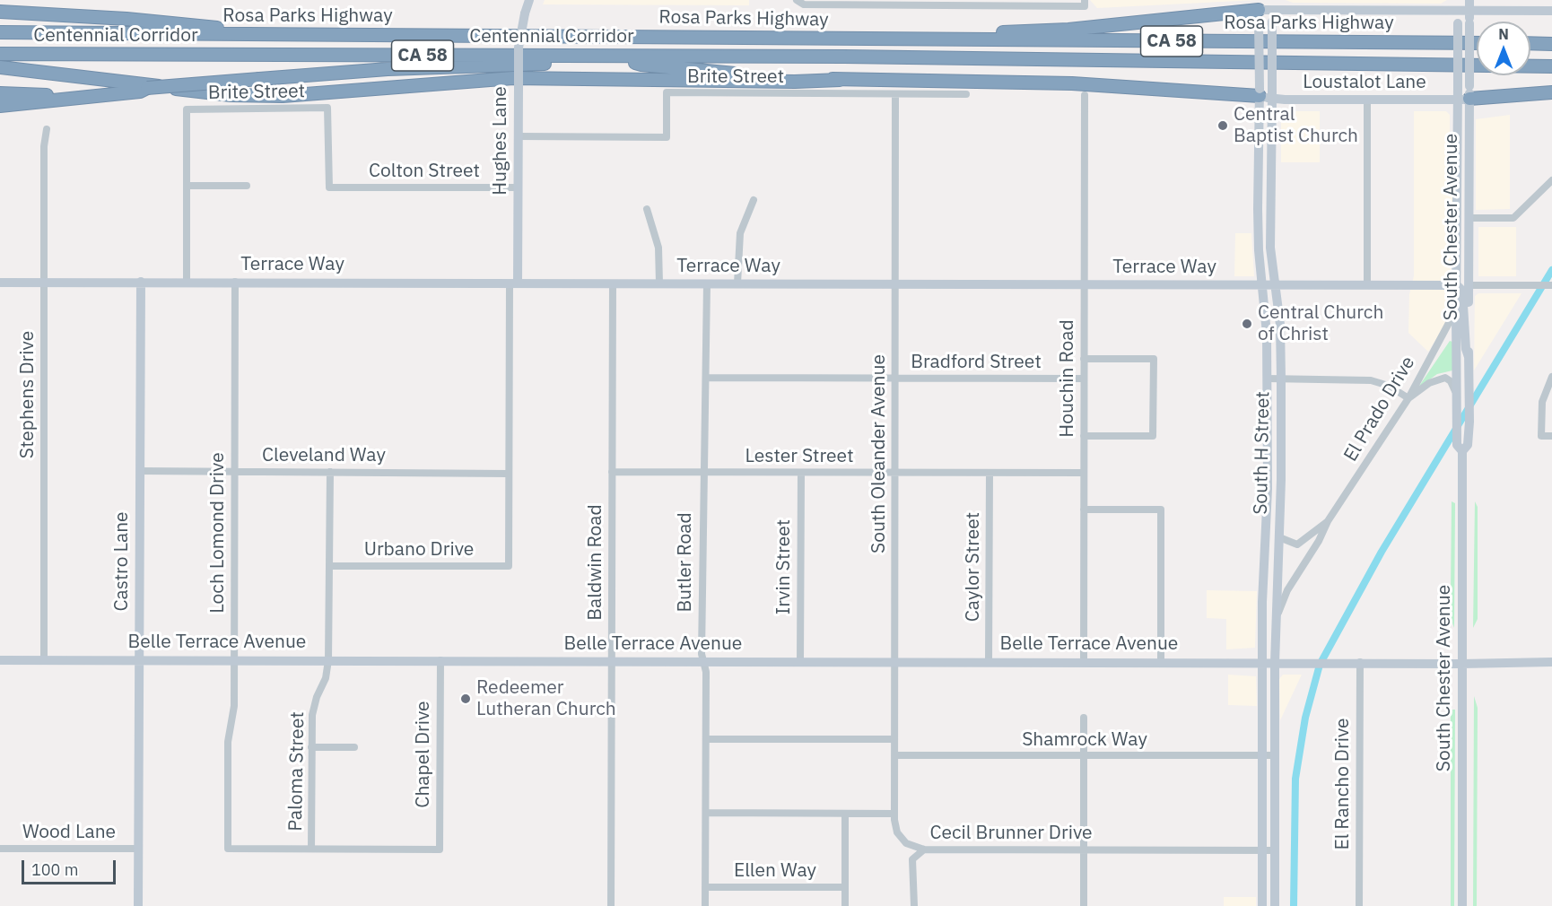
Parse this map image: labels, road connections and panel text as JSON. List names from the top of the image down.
{
  "streets": {
    "highway": ["Rosa Parks Highway", "Centennial Corridor", "CA 58"],
    "street": [
      "Brite Street",
      "Loustalot Lane",
      "Hughes Lane",
      "Colton Street",
      "South Chester Avenue",
      "Terrace Way",
      "Bradford Street",
      "Houchin Road",
      "Stephens Drive",
      "El Prado Drive",
      "South H Street",
      "South Oleander Avenue",
      "Cleveland Way",
      "Lester Street",
      "Loch Lomond Drive",
      "Urbano Drive",
      "Castro Lane",
      "Baldwin Road",
      "Butler Road",
      "Irvin Street",
      "Caylor Street",
      "Belle Terrace Avenue",
      "Shamrock Way",
      "Chapel Drive",
      "Paloma Street",
      "El Rancho Drive",
      "Wood Lane",
      "Cecil Brunner Drive",
      "Ellen Way"
    ]
  },
  "crossings": [
    ["Rosa Parks Highway", "Centennial Corridor"],
    ["Brite Street", "Hughes Lane"],
    ["Brite Street", "Colton Street"],
    ["Brite Street", "South Oleander Avenue"],
    ["Loustalot Lane", "South Chester Avenue"],
    ["Loustalot Lane", "South H Street"],
    ["Hughes Lane", "Colton Street"],
    ["Hughes Lane", "Terrace Way"],
    ["Hughes Lane", "Cleveland Way"],
    ["Hughes Lane", "Urbano Drive"],
    ["South Chester Avenue", "Terrace Way"],
    ["South Chester Avenue", "El Prado Drive"],
    ["South Chester Avenue", "Belle Terrace Avenue"],
    ["Terrace Way", "Houchin Road"],
    ["Terrace Way", "Stephens Drive"],
    ["Terrace Way", "South H Street"],
    ["Terrace Way", "South Oleander Avenue"],
    ["Terrace Way", "Loch Lomond Drive"],
    ["Terrace Way", "Castro Lane"],
    ["Terrace Way", "Baldwin Road"],
    ["Terrace Way", "Butler Road"],
    ["Bradford Street", "Houchin Road"],
    ["Bradford Street", "South Oleander Avenue"],
    ["Bradford Street", "Butler Road"],
    ["Houchin Road", "Lester Street"],
    ["Houchin Road", "Belle Terrace Avenue"],
    ["Stephens Drive", "Belle Terrace Avenue"],
    ["El Prado Drive", "South H Street"],
    ["South H Street", "Belle Terrace Avenue"],
    ["South H Street", "Shamrock Way"],
    ["South H Street", "Cecil Brunner Drive"],
    ["South Oleander Avenue", "Lester Street"],
    ["South Oleander Avenue", "Belle Terrace Avenue"],
    ["South Oleander Avenue", "Shamrock Way"],
    ["South Oleander Avenue", "Cecil Brunner Drive"],
    ["Cleveland Way", "Loch Lomond Drive"],
    ["Cleveland Way", "Castro Lane"],
    ["Cleveland Way", "Paloma Street"],
    ["Lester Street", "Baldwin Road"],
    ["Lester Street", "Butler Road"],
    ["Lester Street", "Irvin Street"],
    ["Lester Street", "Caylor Street"],
    ["Loch Lomond Drive", "Belle Terrace Avenue"],
    ["Loch Lomond Drive", "Chapel Drive"],
    ["Loch Lomond Drive", "Paloma Street"],
    ["Urbano Drive", "Paloma Street"],
    ["Castro Lane", "Belle Terrace Avenue"],
    ["Castro Lane", "Wood Lane"],
    ["Baldwin Road", "Belle Terrace Avenue"],
    ["Butler Road", "Belle Terrace Avenue"],
    ["Butler Road", "Ellen Way"],
    ["Irvin Street", "Belle Terrace Avenue"],
    ["Caylor Street", "Belle Terrace Avenue"],
    ["Belle Terrace Avenue", "Chapel Drive"],
    ["Belle Terrace Avenue", "Paloma Street"],
    ["Belle Terrace Avenue", "El Rancho Drive"],
    ["Chapel Drive", "Paloma Street"]
  ],
  "places": ["Central Baptist Church", "Central Church of Christ", "Redeemer Lutheran Church"],
  "scale_bar": "100 m",
  "north": "top"
}
